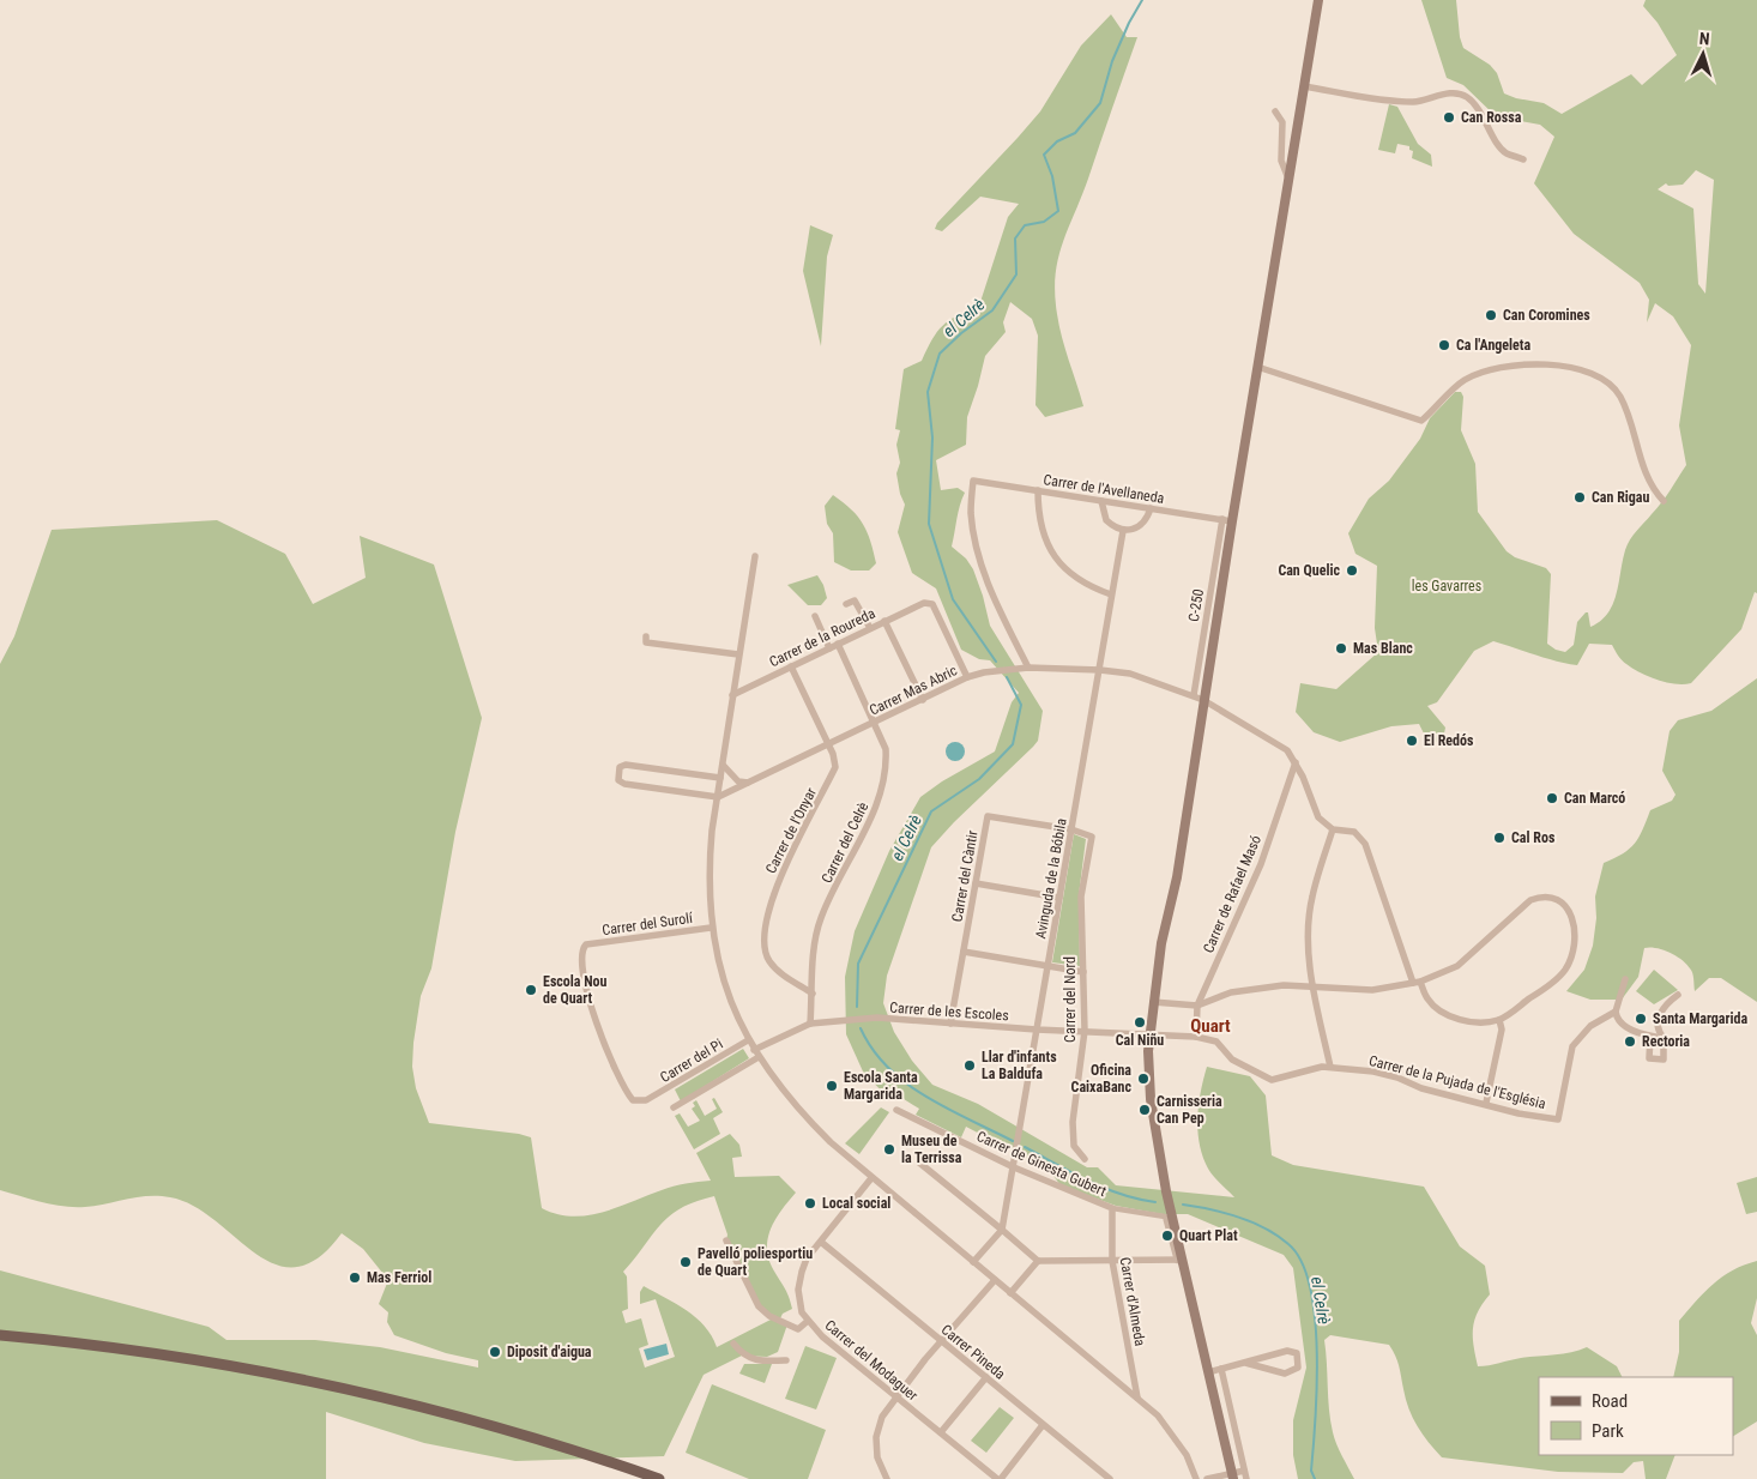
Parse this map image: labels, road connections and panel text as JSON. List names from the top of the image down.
{
  "streets": {
    "main road": ["C-250"],
    "street": [
      "Carrer de l'Avellaneda",
      "Carrer de la Roureda",
      "Carrer Mas Abric",
      "Carrer de l'Onyar",
      "Carrer del Celrè",
      "Carrer del Càntir",
      "Avinguda de la Bóbila",
      "Carrer de Rafael Masó",
      "Carrer del Surolí",
      "Carrer del Nord",
      "Carrer de les Escoles",
      "Carrer del Pi",
      "Carrer de la Pujada de l'Església",
      "Carrer de Ginesta Gubert",
      "Carrer d'Almeda",
      "Carrer Pineda",
      "Carrer del Modaguer"
    ]
  },
  "crossings": [
    ["Carrer de l'Avellaneda", "C-250"],
    ["Carrer de l'Avellaneda", "Carrer Mas Abric"],
    ["C-250", "Carrer Mas Abric"],
    ["C-250", "Carrer de les Escoles"],
    ["C-250", "Carrer de la Pujada de l'Església"],
    ["Carrer de la Roureda", "Carrer Mas Abric"],
    ["Carrer de la Roureda", "Carrer de l'Onyar"],
    ["Carrer de la Roureda", "Carrer del Celrè"],
    ["Carrer Mas Abric", "Carrer de l'Onyar"],
    ["Carrer Mas Abric", "Carrer del Celrè"],
    ["Carrer Mas Abric", "Avinguda de la Bóbila"],
    ["Carrer Mas Abric", "Carrer de Rafael Masó"],
    ["Carrer de l'Onyar", "Carrer del Celrè"],
    ["Carrer del Celrè", "Carrer de les Escoles"],
    ["Carrer del Càntir", "Avinguda de la Bóbila"],
    ["Carrer del Càntir", "Carrer del Nord"],
    ["Carrer del Càntir", "Carrer de les Escoles"],
    ["Avinguda de la Bóbila", "Carrer del Nord"],
    ["Avinguda de la Bóbila", "Carrer de les Escoles"],
    ["Avinguda de la Bóbila", "Carrer de Ginesta Gubert"],
    ["Carrer de Rafael Masó", "Carrer de la Pujada de l'Església"],
    ["Carrer del Surolí", "Carrer del Pi"],
    ["Carrer del Nord", "Carrer de les Escoles"],
    ["Carrer de les Escoles", "Carrer de la Pujada de l'Església"],
    ["Carrer de Ginesta Gubert", "Carrer d'Almeda"],
    ["Carrer Pineda", "Carrer del Modaguer"]
  ],
  "districts": ["Quart"],
  "water": ["el Celrè"],
  "parks": ["les Gavarres"],
  "places": [
    "Can Rossa",
    "Can Coromines",
    "Ca l'Angeleta",
    "Can Rigau",
    "Can Quelic",
    "Mas Blanc",
    "El Redós",
    "Can Marcó",
    "Cal Ros",
    "Escola Nou de Quart",
    "Santa Margarida",
    "Cal Niñu",
    "Rectoria",
    "Llar d'infants La Baldufa",
    "Oficina CaixaBanc",
    "Escola Santa Margarida",
    "Carnisseria Can Pep",
    "Museu de la Terrissa",
    "Local social",
    "Quart Plat",
    "Pavelló poliesportiu de Quart",
    "Mas Ferriol",
    "Diposit d'aigua"
  ],
  "legend": ["Road", "Park"],
  "north": "top"
}
